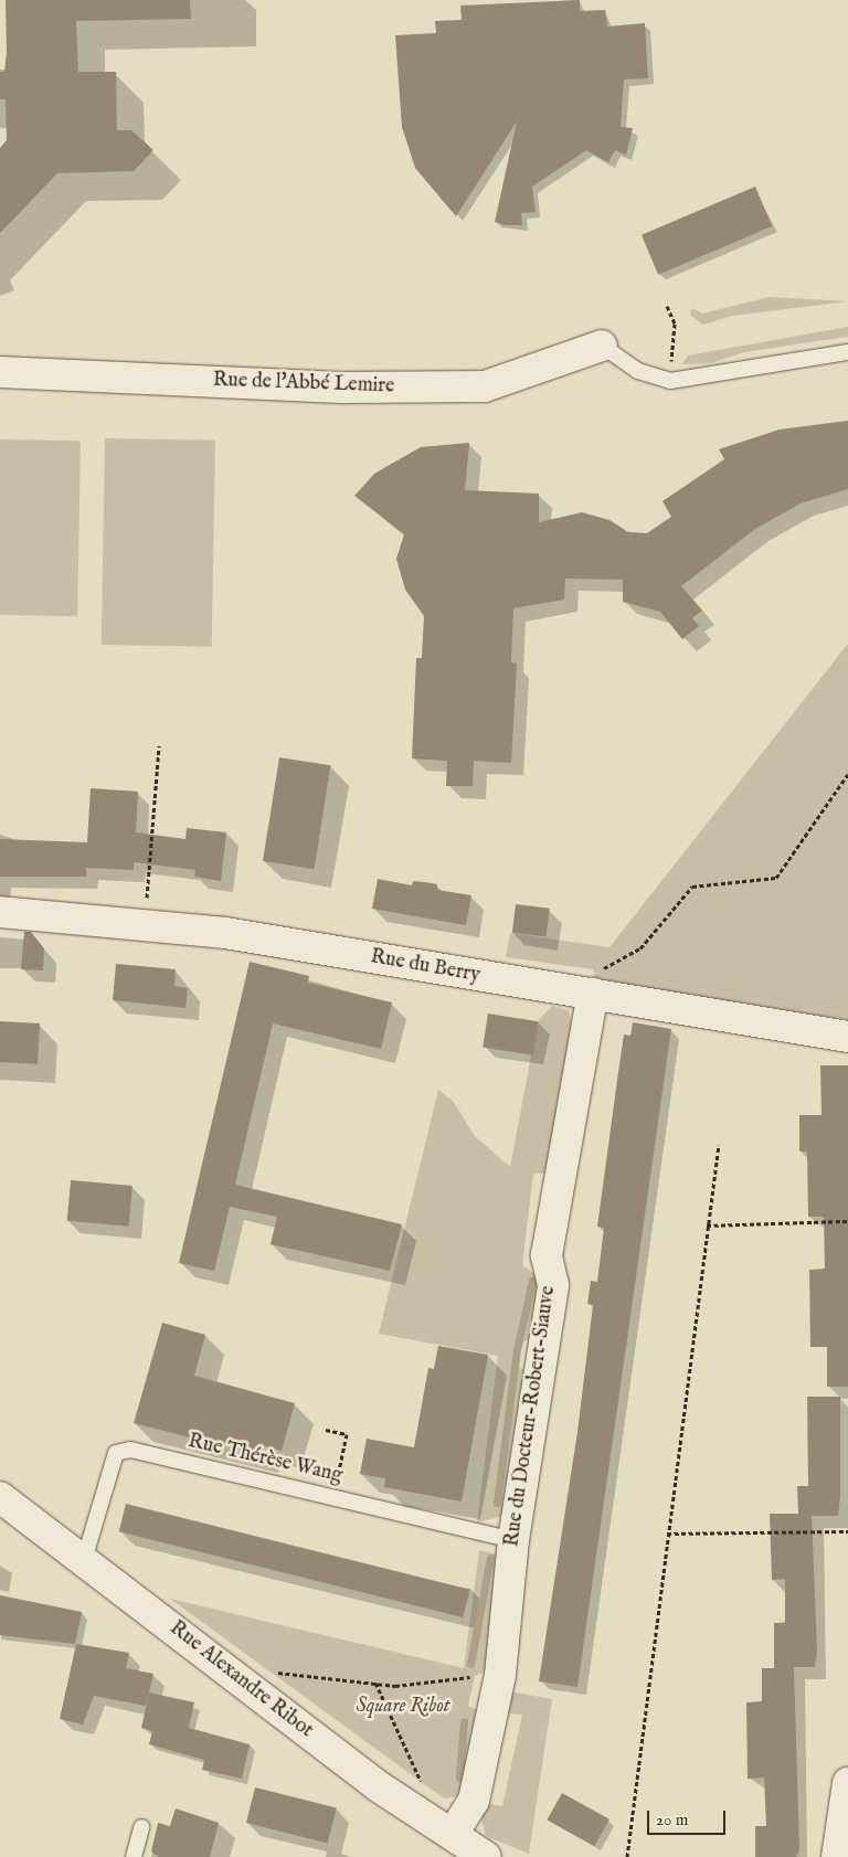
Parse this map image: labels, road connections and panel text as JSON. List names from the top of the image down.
{
  "streets": {
    "street": [
      "Rue de l'Abbé Lemire",
      "Rue du Berry",
      "Rue du Docteur-Robert-Siauve",
      "Rue Alexandre Ribot"
    ],
    "lane": ["Rue Thérèse Wang"]
  },
  "crossings": [
    ["Rue du Berry", "Rue du Docteur-Robert-Siauve"],
    ["Rue du Docteur-Robert-Siauve", "Rue Thérèse Wang"],
    ["Rue du Docteur-Robert-Siauve", "Rue Alexandre Ribot"],
    ["Rue Thérèse Wang", "Rue Alexandre Ribot"]
  ],
  "parks": ["Square Ribot"],
  "scale_bar": "20 m"
}
